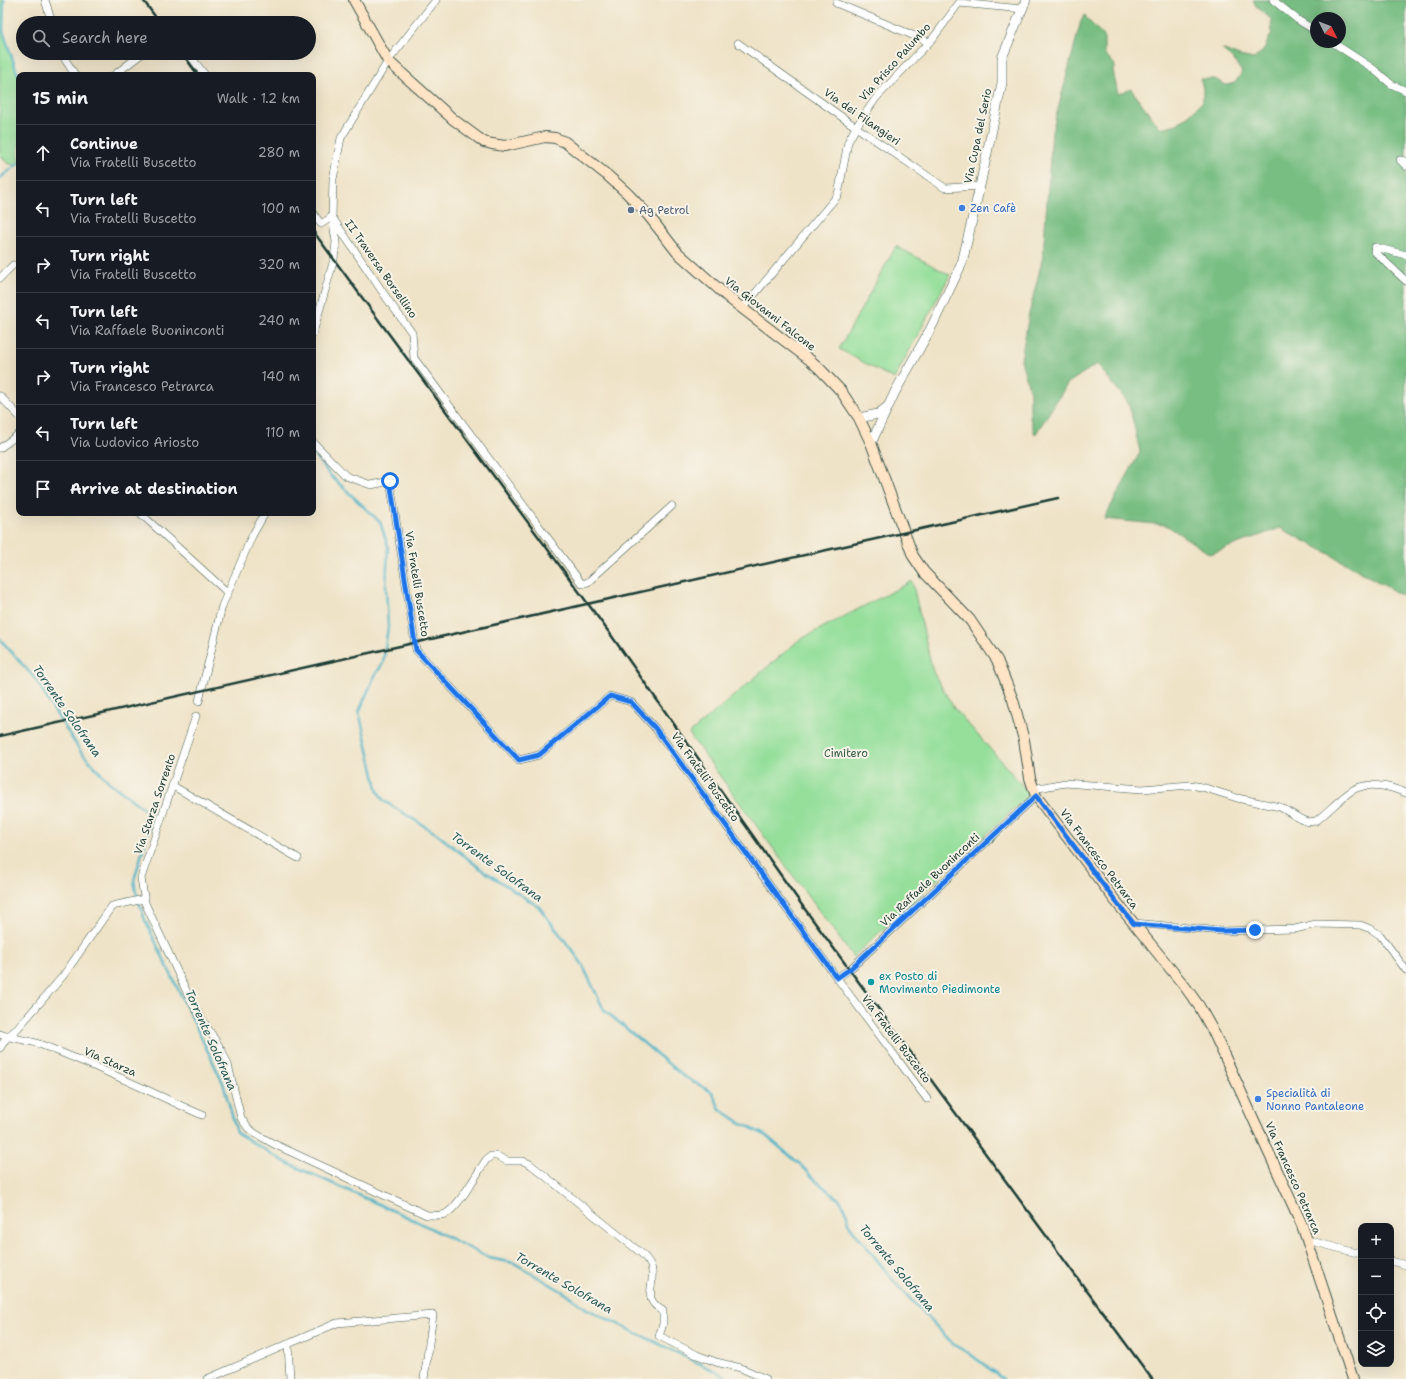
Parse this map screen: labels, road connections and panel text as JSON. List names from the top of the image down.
{
  "streets": {
    "main road": ["Via Giovanni Falcone", "Via Francesco Petrarca"],
    "street": [
      "Via Prisco Palumbo",
      "Via dei Filangieri",
      "Via Cupa del Serio",
      "II Traversa Borsellino",
      "Via Fratelli Buscetto",
      "Via Starza Sorrento",
      "Via Raffaele Buoninconti",
      "Via Starza"
    ]
  },
  "crossings": [
    ["Via Prisco Palumbo", "Via dei Filangieri"],
    ["Via Prisco Palumbo", "Via Cupa del Serio"],
    ["Via Prisco Palumbo", "Via Giovanni Falcone"],
    ["Via dei Filangieri", "Via Cupa del Serio"],
    ["Via Cupa del Serio", "Via Giovanni Falcone"],
    ["Via Cupa del Serio", "Via Francesco Petrarca"],
    ["Via Giovanni Falcone", "Via Francesco Petrarca"],
    ["Via Fratelli Buscetto", "Via Raffaele Buoninconti"],
    ["Via Francesco Petrarca", "Via Raffaele Buoninconti"]
  ],
  "water": ["Torrente Solofrana"],
  "parks": ["Cimitero"],
  "places": [
    "Zen Cafè",
    "Ag Petrol",
    "ex Posto di Movimento Piedimonte",
    "Specialità di Nonno Pantaleone"
  ],
  "north": "bottom right",
  "page": {
    "search": "Search here",
    "heading": ["15 min", "Walk · 1.2 km"],
    "list": [
      ["Continue", "Via Fratelli Buscetto", "280 m"],
      ["Turn left", "Via Fratelli Buscetto", "100 m"],
      ["Turn right", "Via Fratelli Buscetto", "320 m"],
      ["Turn left", "Via Raffaele Buoninconti", "240 m"],
      ["Turn right", "Via Francesco Petrarca", "140 m"],
      ["Turn left", "Via Ludovico Ariosto", "110 m"],
      "Arrive at destination"
    ],
    "map_buttons": ["+", "−"]
  }
}
